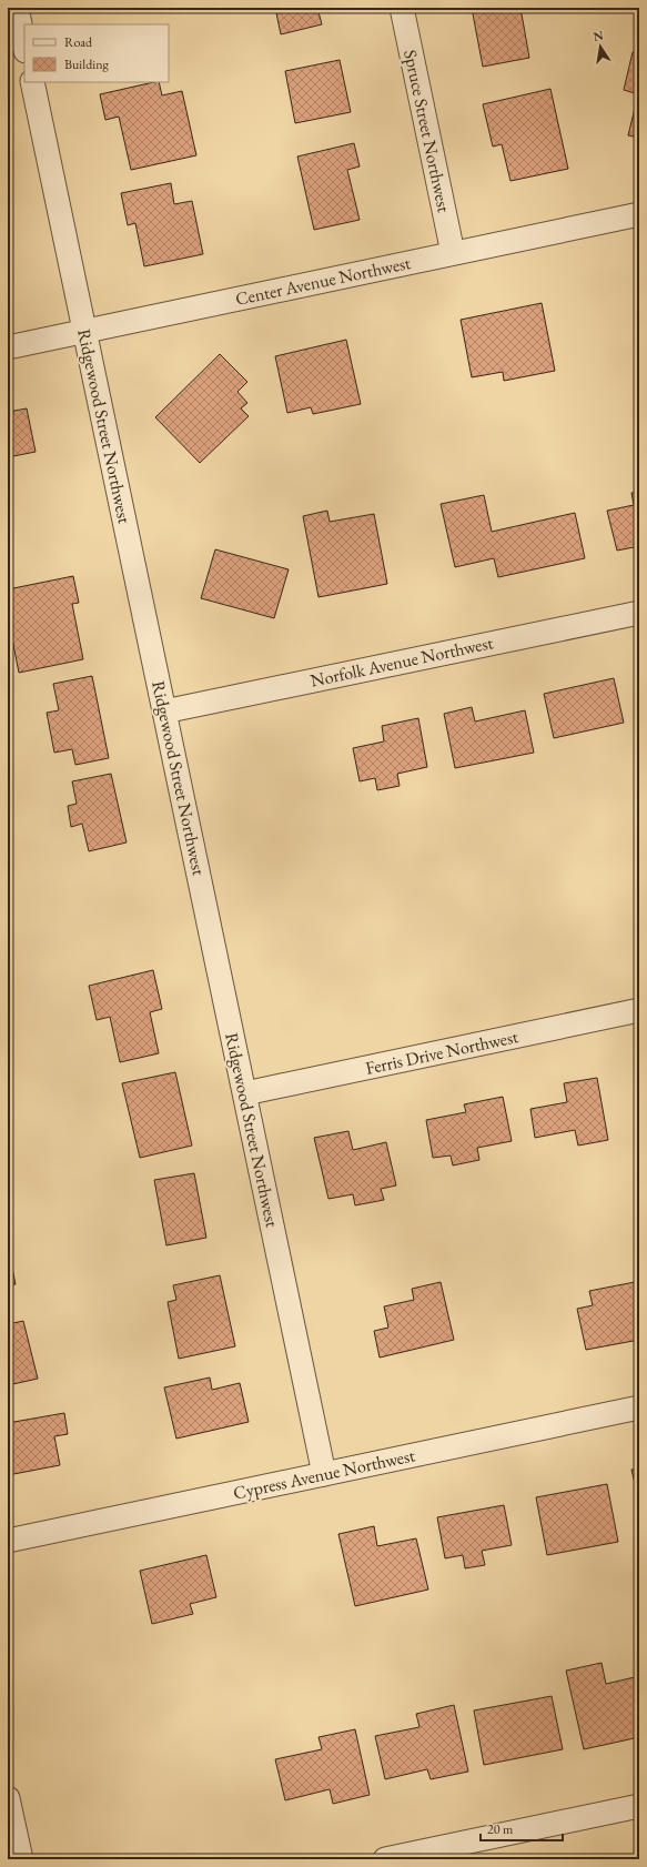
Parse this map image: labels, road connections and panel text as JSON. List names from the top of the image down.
{
  "streets": {
    "street": [
      "Spruce Street Northwest",
      "Center Avenue Northwest",
      "Ridgewood Street Northwest",
      "Norfolk Avenue Northwest",
      "Ferris Drive Northwest",
      "Cypress Avenue Northwest"
    ]
  },
  "crossings": [
    ["Spruce Street Northwest", "Center Avenue Northwest"],
    ["Center Avenue Northwest", "Ridgewood Street Northwest"],
    ["Ridgewood Street Northwest", "Norfolk Avenue Northwest"],
    ["Ridgewood Street Northwest", "Ferris Drive Northwest"],
    ["Ridgewood Street Northwest", "Cypress Avenue Northwest"]
  ],
  "legend": ["Road", "Building"],
  "scale_bar": "20 m",
  "north": "top"
}
